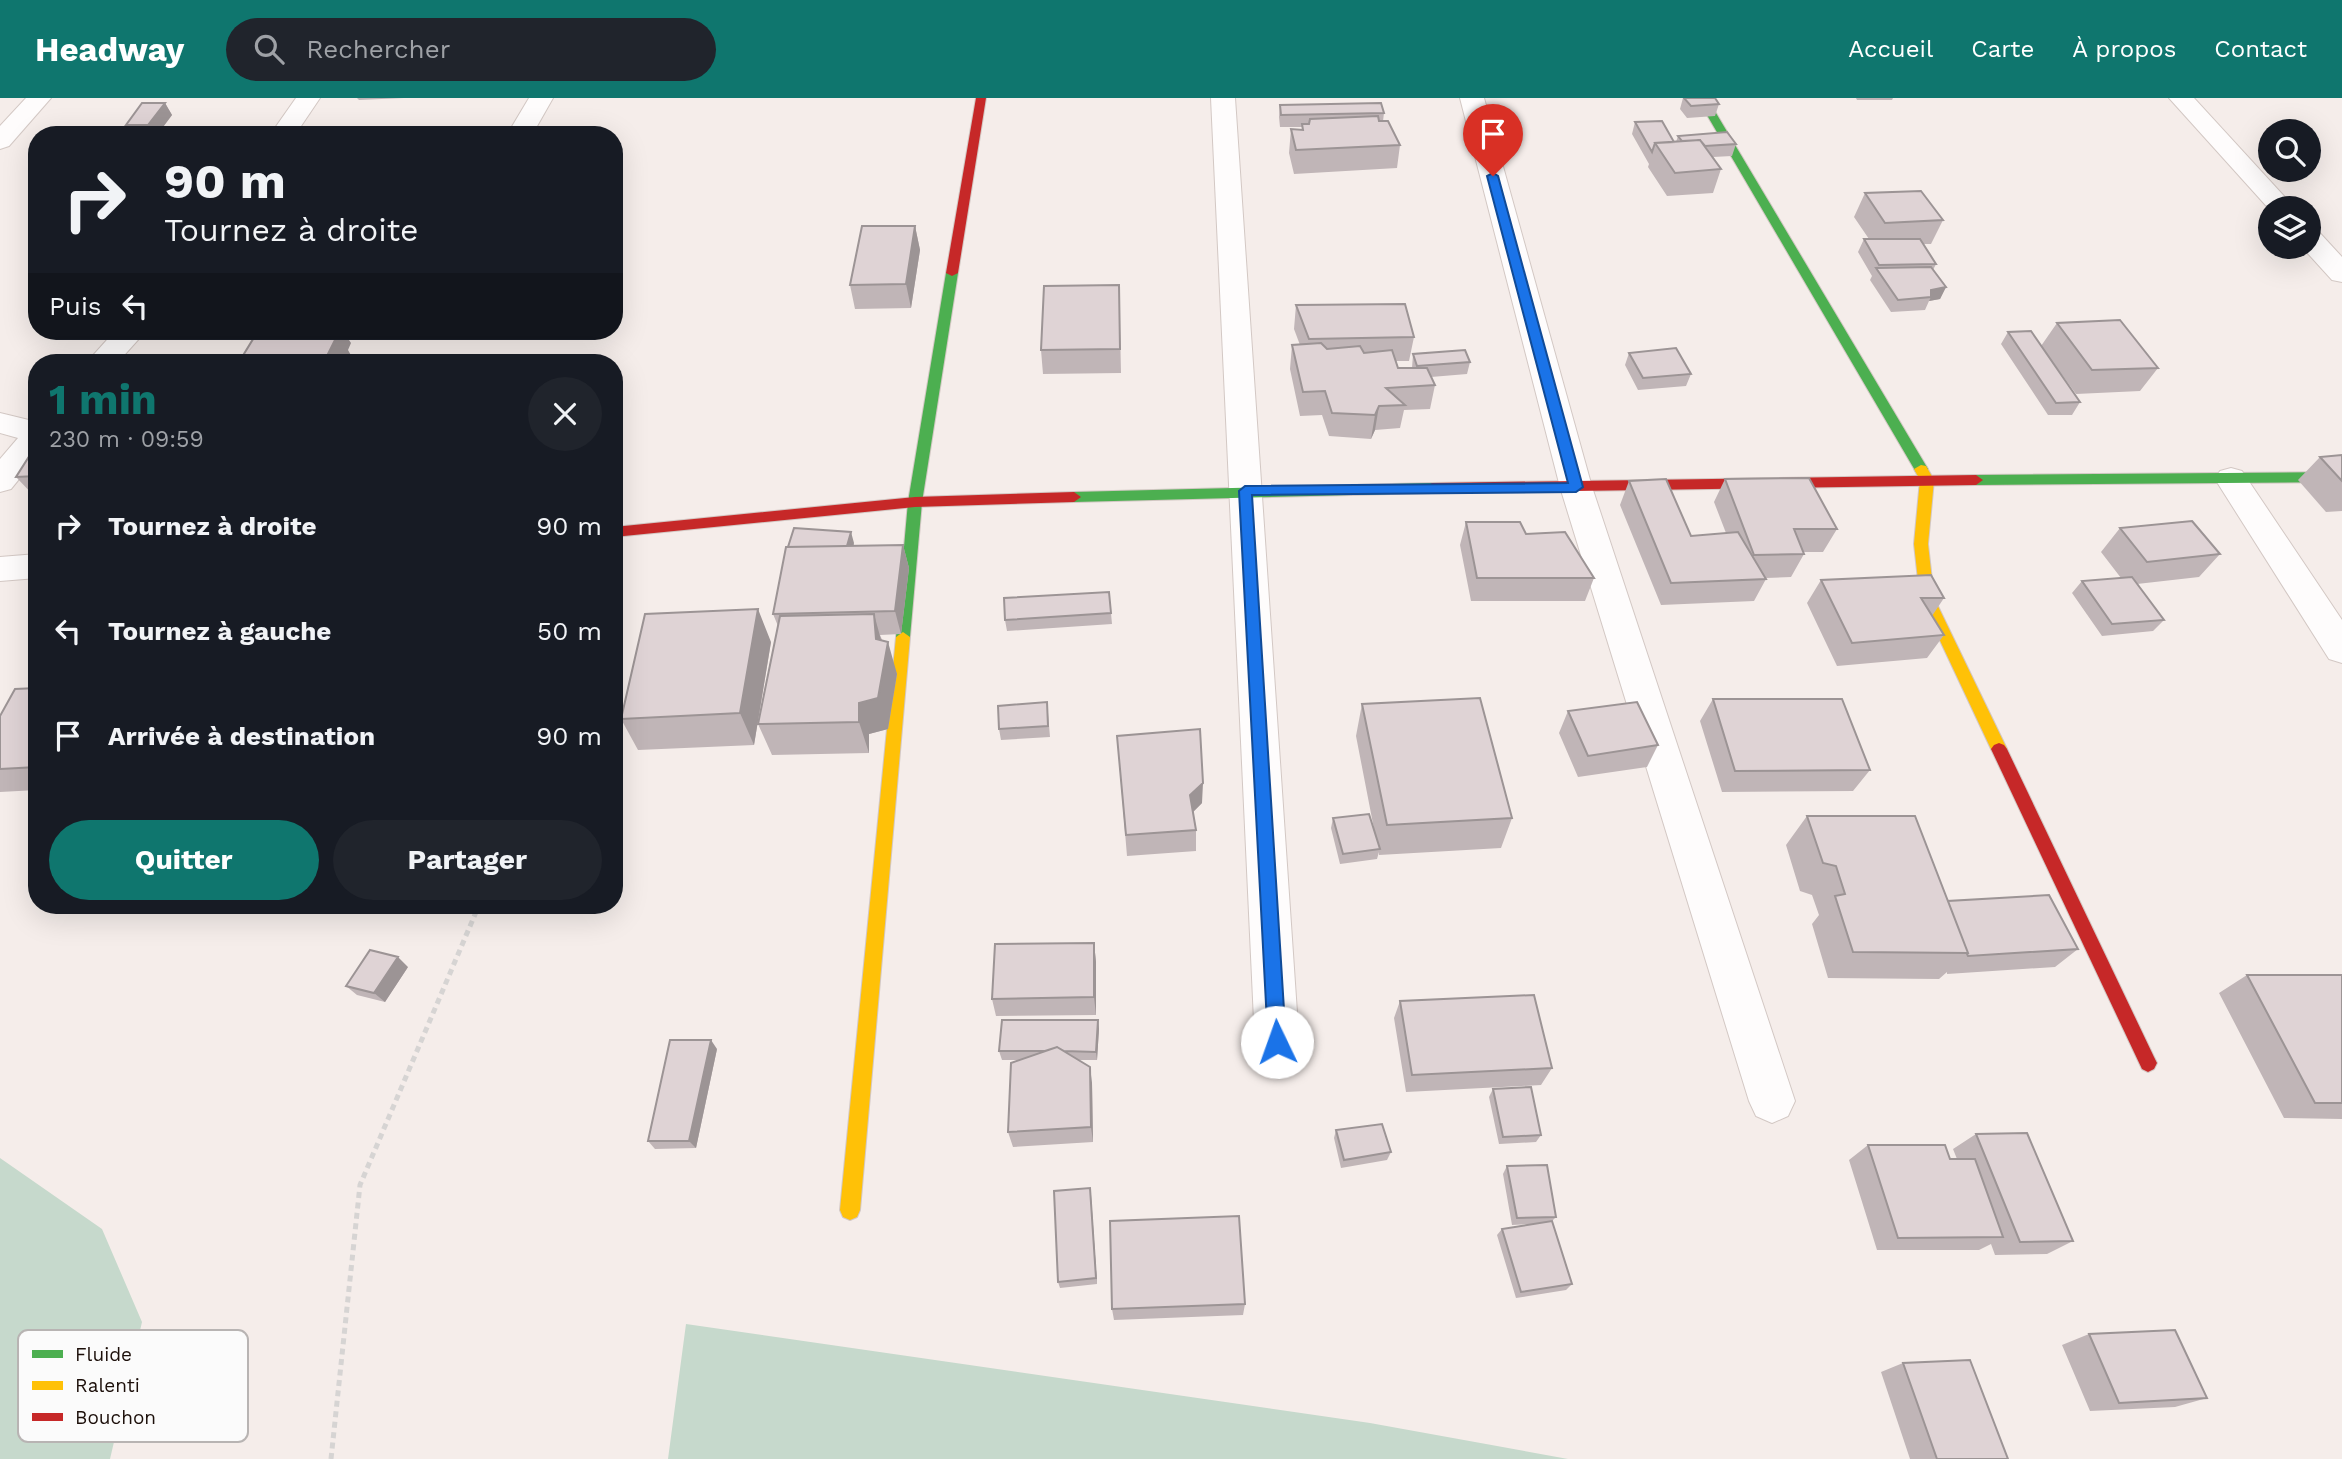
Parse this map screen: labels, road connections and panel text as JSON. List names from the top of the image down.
{
  "legend": ["Fluide", "Ralenti", "Bouchon"],
  "page": {
    "header": "Headway",
    "search": "Rechercher",
    "nav": [
      "Accueil",
      "Carte",
      "À propos",
      "Contact"
    ],
    "turn": ["90 m", "Tournez à droite"],
    "then": "Puis",
    "heading": ["1 min", "230 m · 09:59"],
    "list": [
      {
        "name": "Tournez à droite",
        "value": "90 m"
      },
      {
        "name": "Tournez à gauche",
        "value": "50 m"
      },
      {
        "name": "Arrivée à destination",
        "value": "90 m"
      }
    ],
    "buttons": ["Quitter", "Partager"]
  }
}
